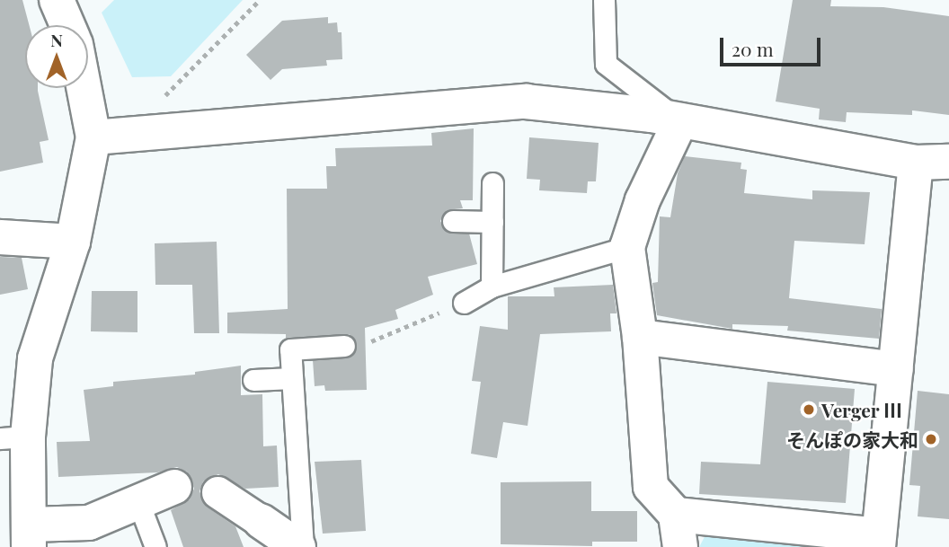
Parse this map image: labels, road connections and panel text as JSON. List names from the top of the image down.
{
  "places": ["Verger Ⅲ", "そんぽの家大和"],
  "scale_bar": "20 m",
  "north": "top"
}
